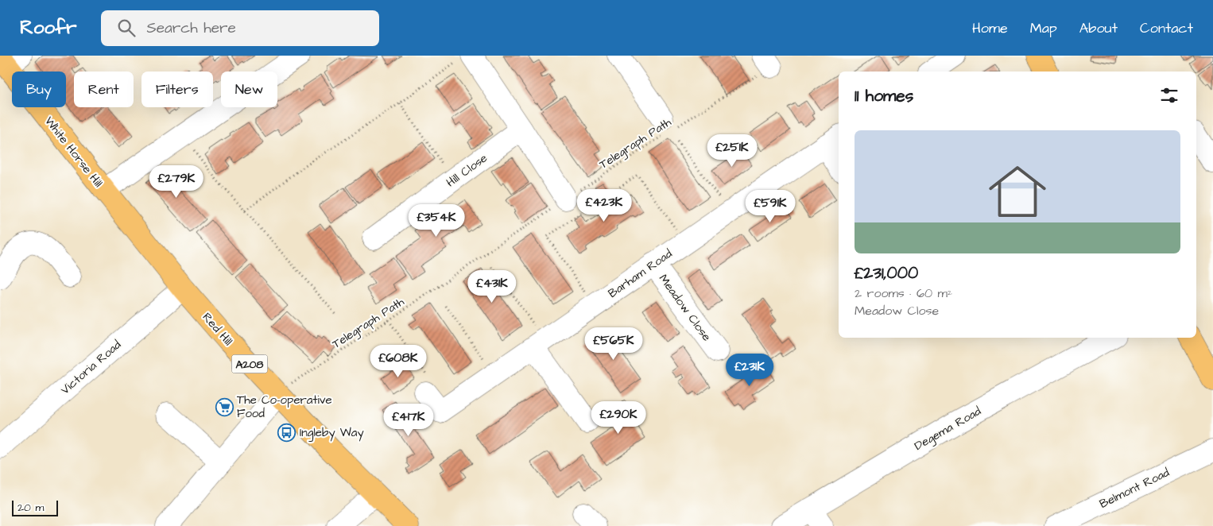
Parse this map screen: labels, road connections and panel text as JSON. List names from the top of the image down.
{
  "streets": {
    "main road": ["White Horse Hill", "Red Hill", "A208"],
    "street": [
      "Hill Close",
      "Barham Road",
      "Meadow Close",
      "Victoria Road",
      "Degema Road",
      "Belmont Road"
    ],
    "path": ["Telegraph Path"]
  },
  "crossings": [
    ["Telegraph Path", "Red Hill"],
    ["White Horse Hill", "Red Hill"],
    ["Barham Road", "Meadow Close"],
    ["Red Hill", "Victoria Road"]
  ],
  "places": {
    "supermarket": ["The Co-operative Food"],
    "bus stop": ["Ingleby Way"]
  },
  "scale_bar": "20 m",
  "page": {
    "header": "Roofr",
    "search": "Search here",
    "nav": [
      "Home",
      "Map",
      "About",
      "Contact"
    ],
    "chip": [
      "Buy",
      "Rent",
      "Filters",
      "New"
    ],
    "heading": "11 homes",
    "list": [
      {
        "name": "£231,000",
        "note": "2 rooms · 60 m² · Meadow Close"
      }
    ],
    "price": [
      "£251K",
      "£279K",
      "£423K",
      "£591K",
      "£354K",
      "£431K",
      "£565K",
      "£608K",
      "£231K",
      "£290K",
      "£417K"
    ],
    "scale": "20 m"
  }
}
